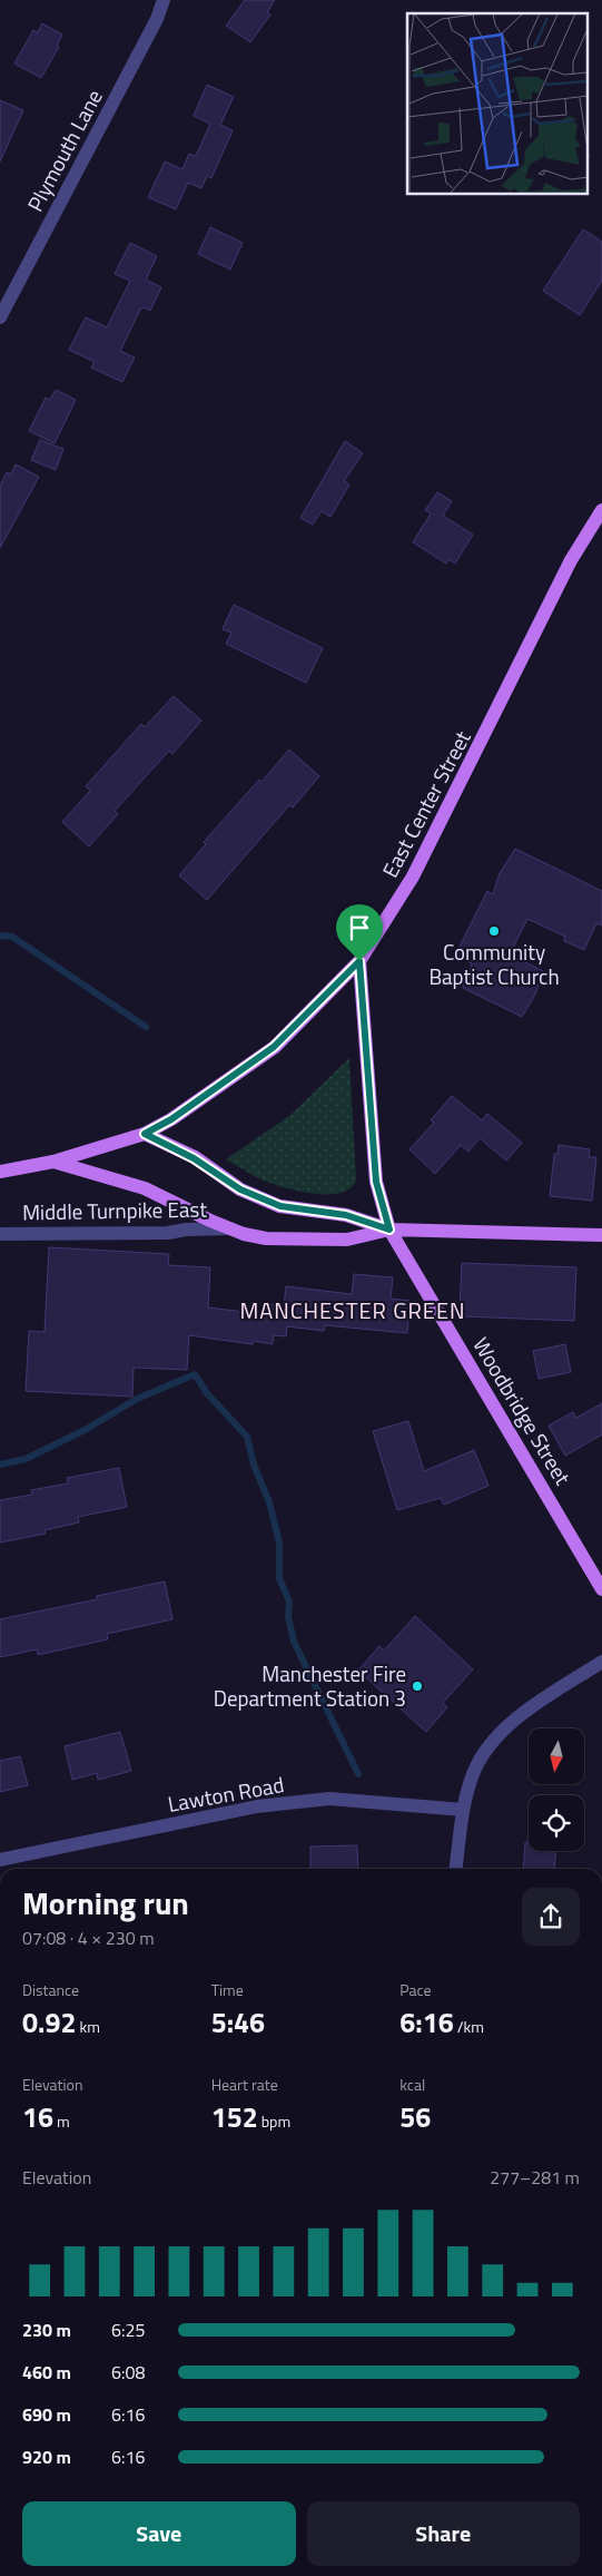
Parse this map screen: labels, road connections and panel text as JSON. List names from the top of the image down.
{
  "streets": {
    "main road": ["East Center Street", "Middle Turnpike East", "Woodbridge Street"],
    "street": ["Plymouth Lane", "Lawton Road"]
  },
  "crossings": [
    ["East Center Street", "Middle Turnpike East"],
    ["East Center Street", "Woodbridge Street"],
    ["Middle Turnpike East", "Woodbridge Street"]
  ],
  "districts": ["MANCHESTER GREEN"],
  "places": ["Community Baptist Church", "Manchester Fire Department Station 3"],
  "north": "bottom",
  "page": {
    "heading": ["Morning run", "07:08 · 4 × 230 m"],
    "stats": [
      ["Distance", "0.92 km"],
      ["Time", "5:46"],
      ["Pace", "6:16 /km"],
      ["Elevation", "16 m"],
      ["Heart rate", "152 bpm"],
      ["kcal", "56"]
    ],
    "chart": ["Elevation", "277–281 m"],
    "list": [
      {
        "name": "230 m",
        "note": "6:25"
      },
      {
        "name": "460 m",
        "note": "6:08"
      },
      {
        "name": "690 m",
        "note": "6:16"
      },
      {
        "name": "920 m",
        "note": "6:16"
      }
    ],
    "buttons": ["Save", "Share"]
  }
}
